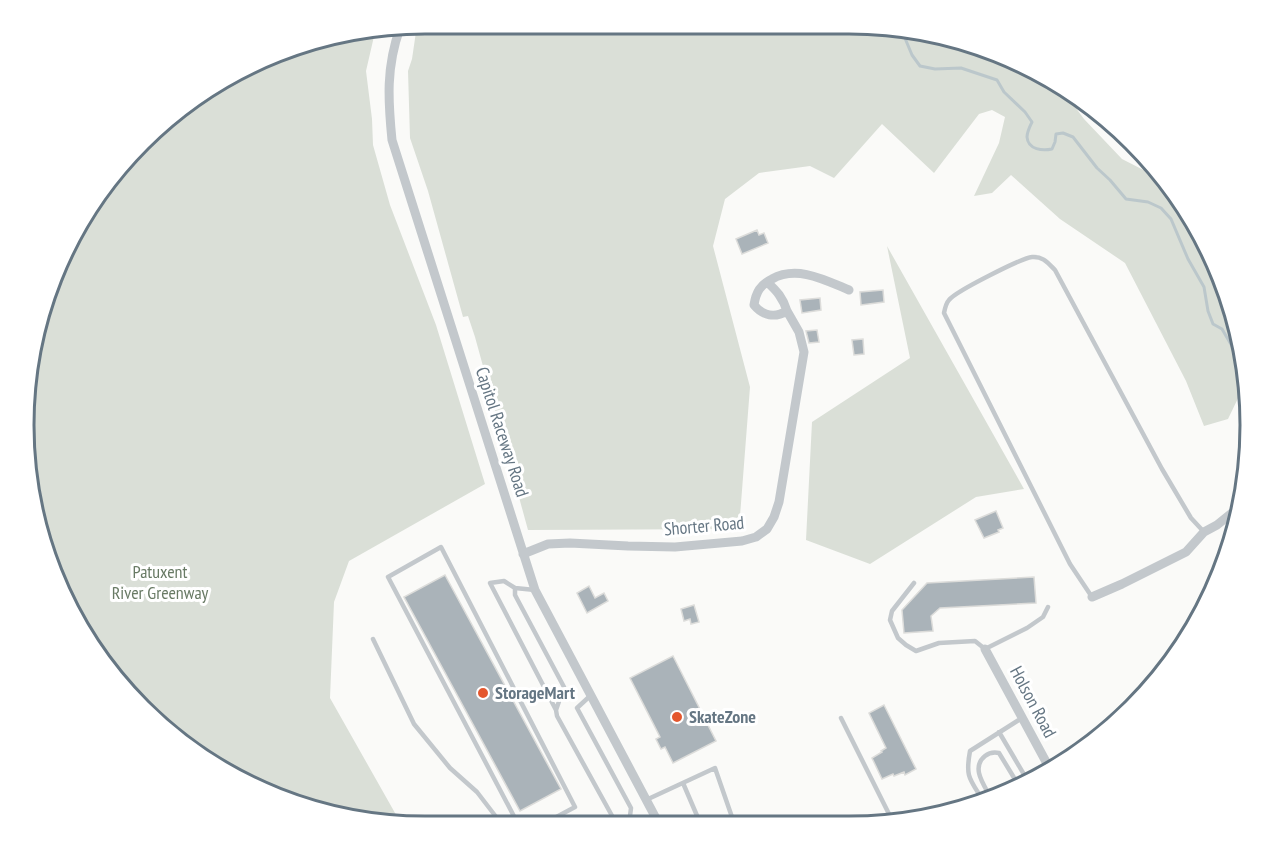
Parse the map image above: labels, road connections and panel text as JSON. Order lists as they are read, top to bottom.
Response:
{
  "streets": {
    "street": ["Capitol Raceway Road", "Shorter Road", "Holson Road"]
  },
  "crossings": [
    ["Capitol Raceway Road", "Shorter Road"]
  ],
  "parks": ["Patuxent River Greenway"],
  "places": ["StorageMart", "SkateZone"]
}
